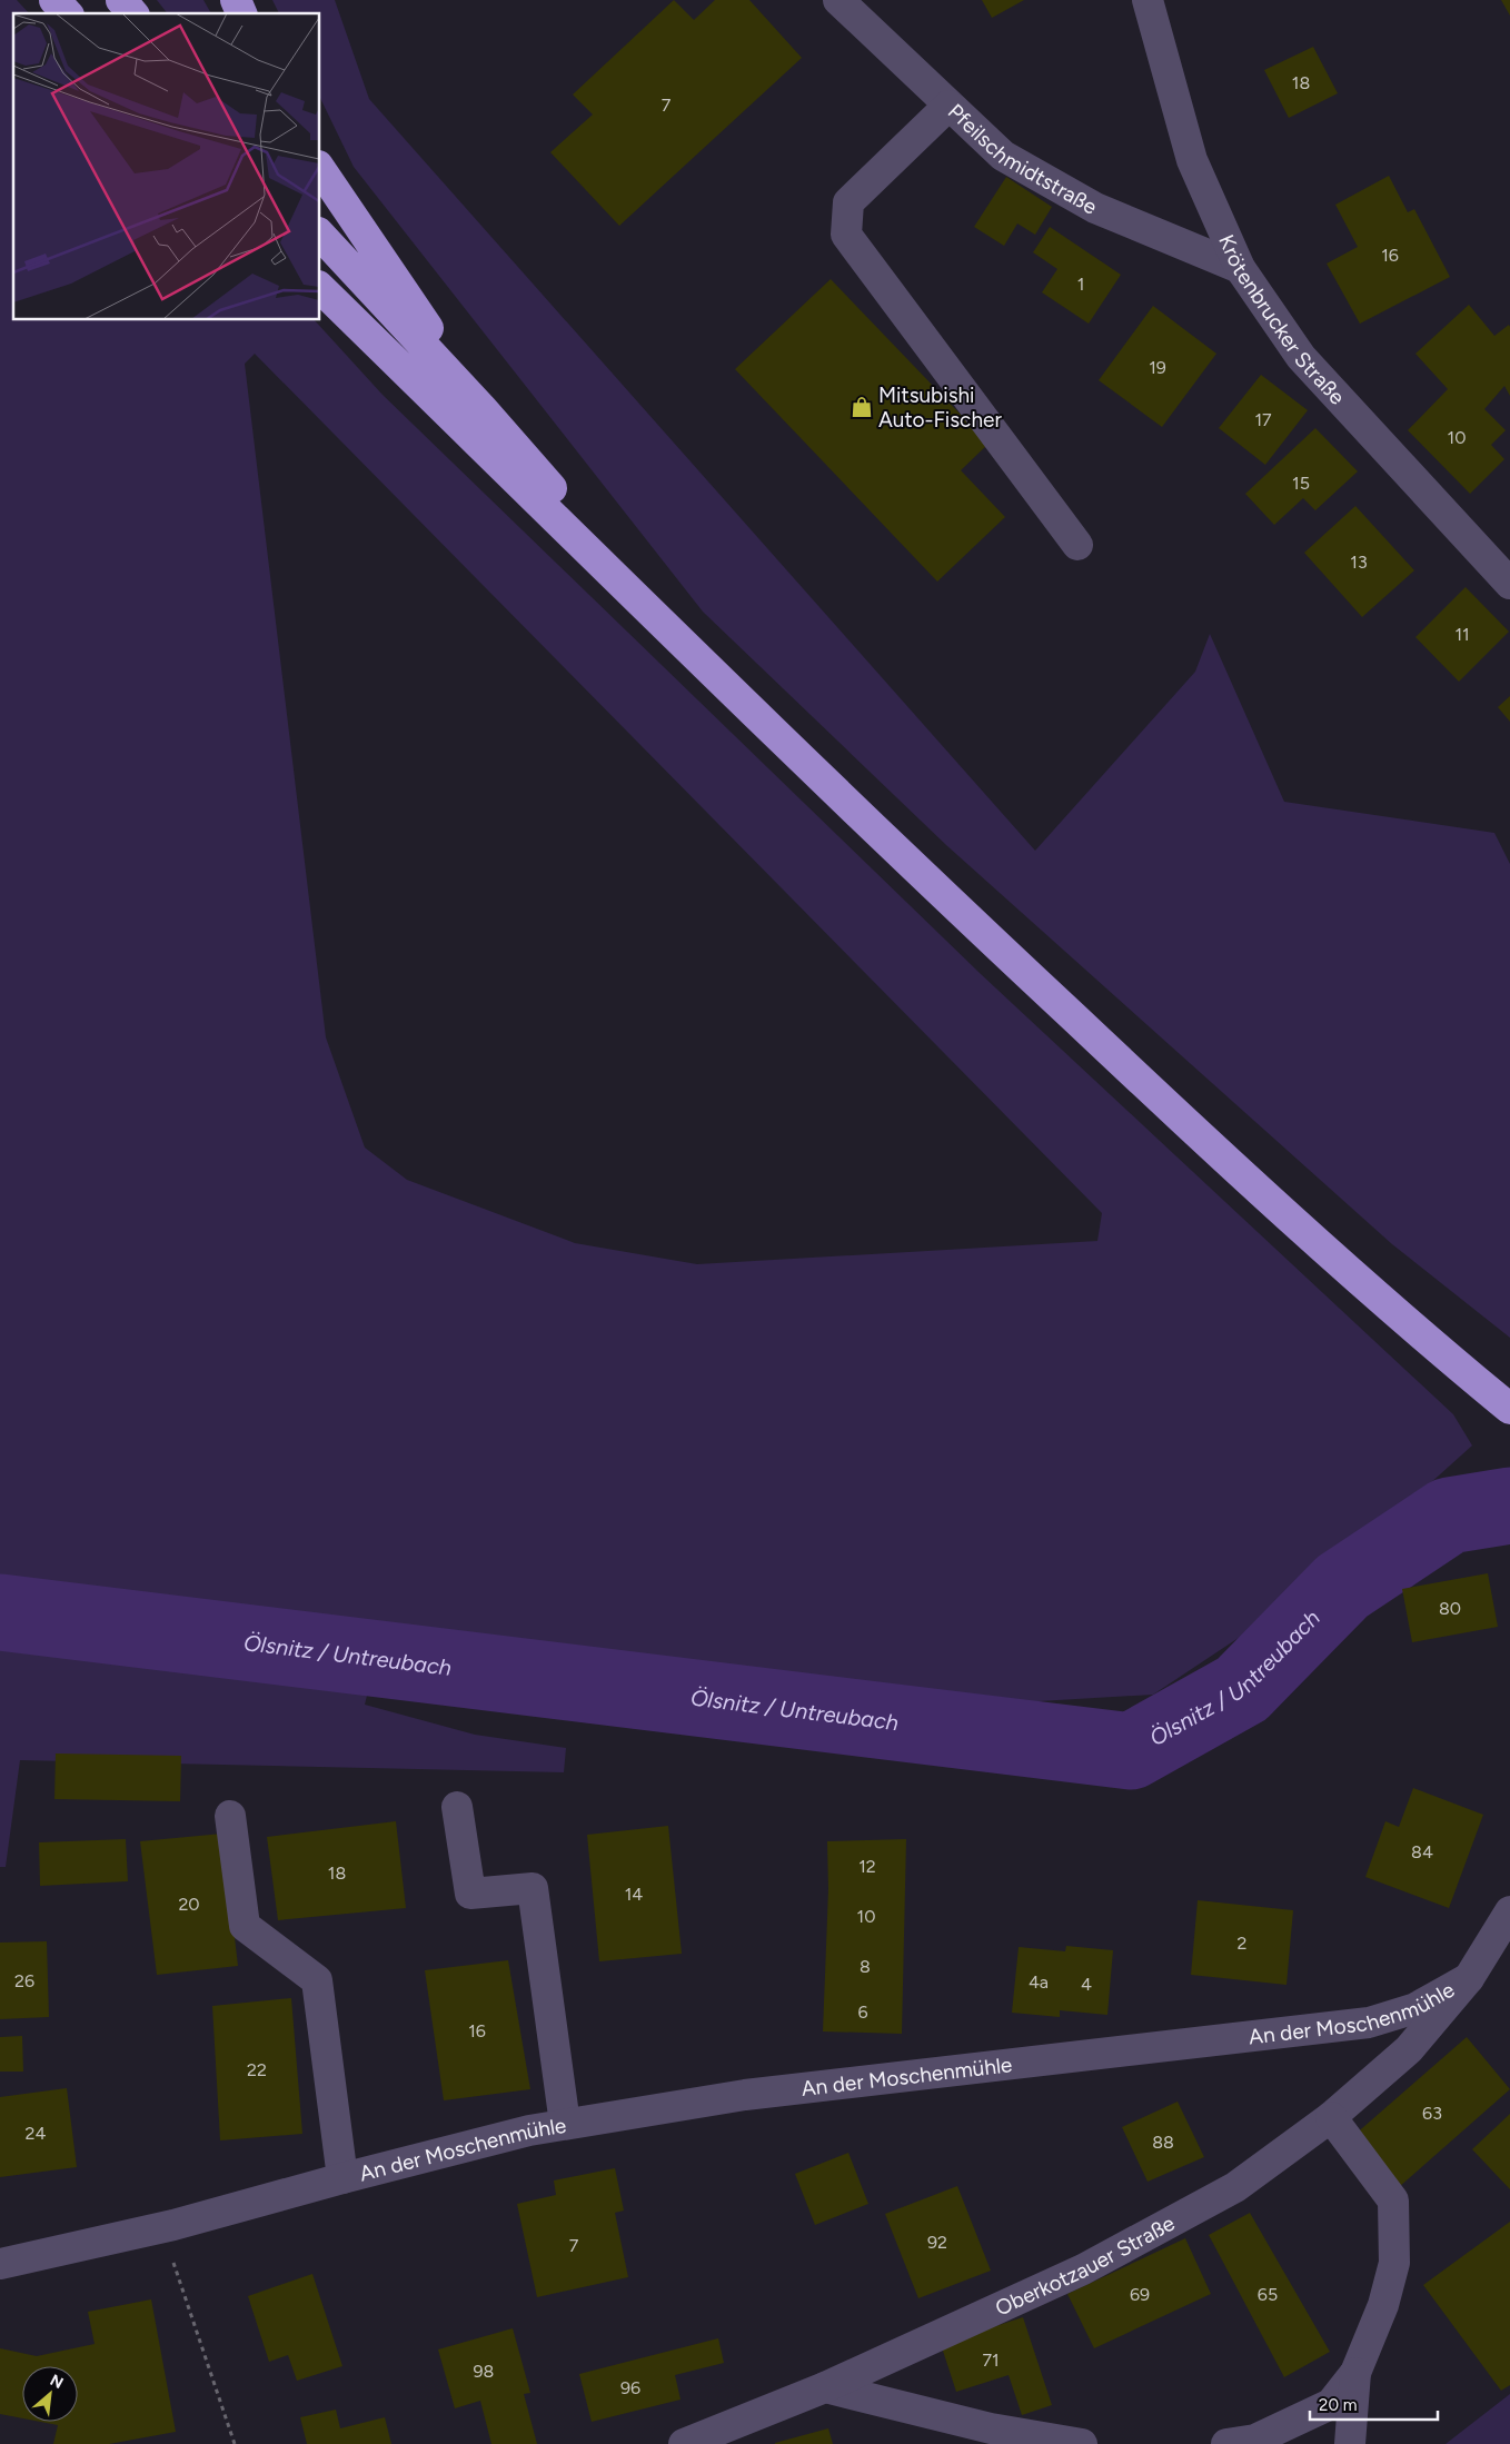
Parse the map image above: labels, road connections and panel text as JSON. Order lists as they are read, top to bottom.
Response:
{
  "streets": {
    "street": [
      "Pfeilschmidtstraße",
      "Krötenbrucker Straße",
      "An der Moschenmühle",
      "Oberkotzauer Straße"
    ]
  },
  "crossings": [
    ["Pfeilschmidtstraße", "Krötenbrucker Straße"],
    ["An der Moschenmühle", "Oberkotzauer Straße"]
  ],
  "water": ["Ölsnitz / Untreubach"],
  "places": {
    "shop": ["Mitsubishi Auto-Fischer"]
  },
  "house_numbers": [
    "18",
    "7",
    "16",
    "1",
    "19",
    "17",
    "10",
    "15",
    "13",
    "11",
    "80",
    "84",
    "12",
    "18",
    "14",
    "20",
    "10",
    "2",
    "8",
    "26",
    "4a",
    "4",
    "6",
    "16",
    "22",
    "63",
    "24",
    "88",
    "92",
    "7",
    "69",
    "65",
    "71",
    "98",
    "96"
  ],
  "scale_bar": "20 m",
  "north": "top right"
}
